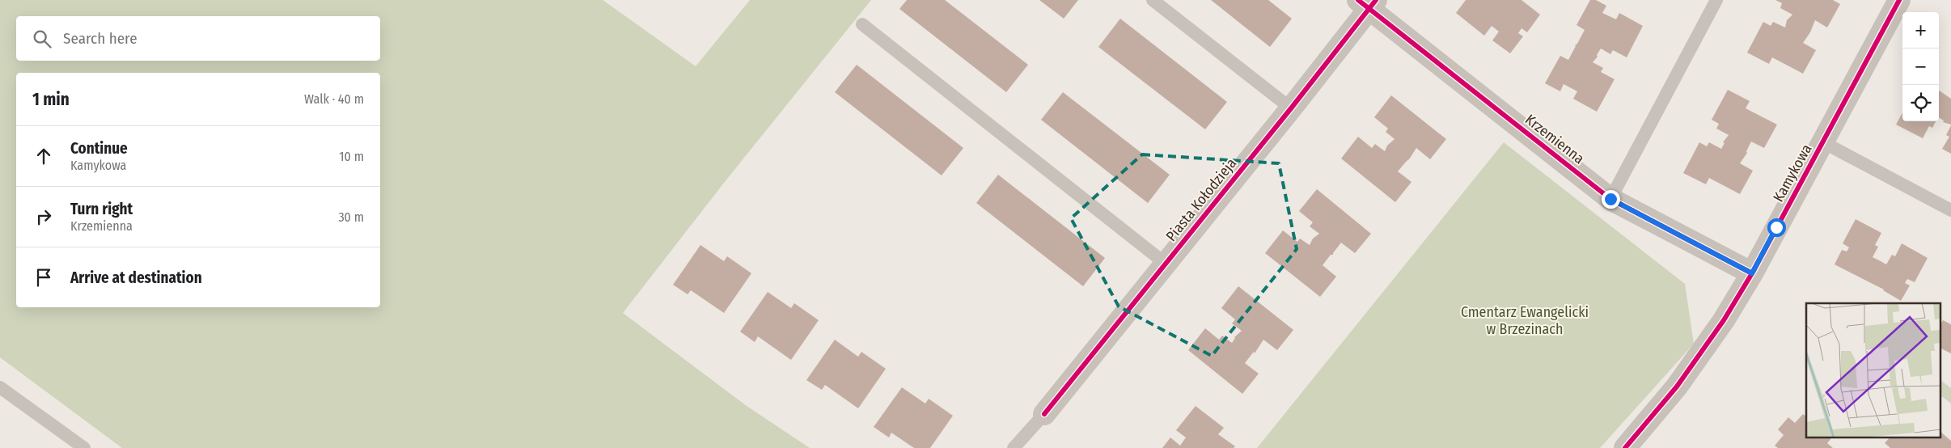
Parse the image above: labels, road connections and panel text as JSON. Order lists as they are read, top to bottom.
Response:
{
  "streets": {
    "street": ["Krzemienna", "Kamykowa", "Piasta Kołodzieja"]
  },
  "crossings": [
    ["Krzemienna", "Kamykowa"],
    ["Krzemienna", "Piasta Kołodzieja"]
  ],
  "parks": ["Cmentarz Ewangelicki w Brzezinach"],
  "page": {
    "map_buttons": ["+", "−"],
    "search": "Search here",
    "heading": ["1 min", "Walk · 40 m"],
    "list": [
      ["Continue", "Kamykowa", "10 m"],
      ["Turn right", "Krzemienna", "30 m"],
      "Arrive at destination"
    ]
  }
}
